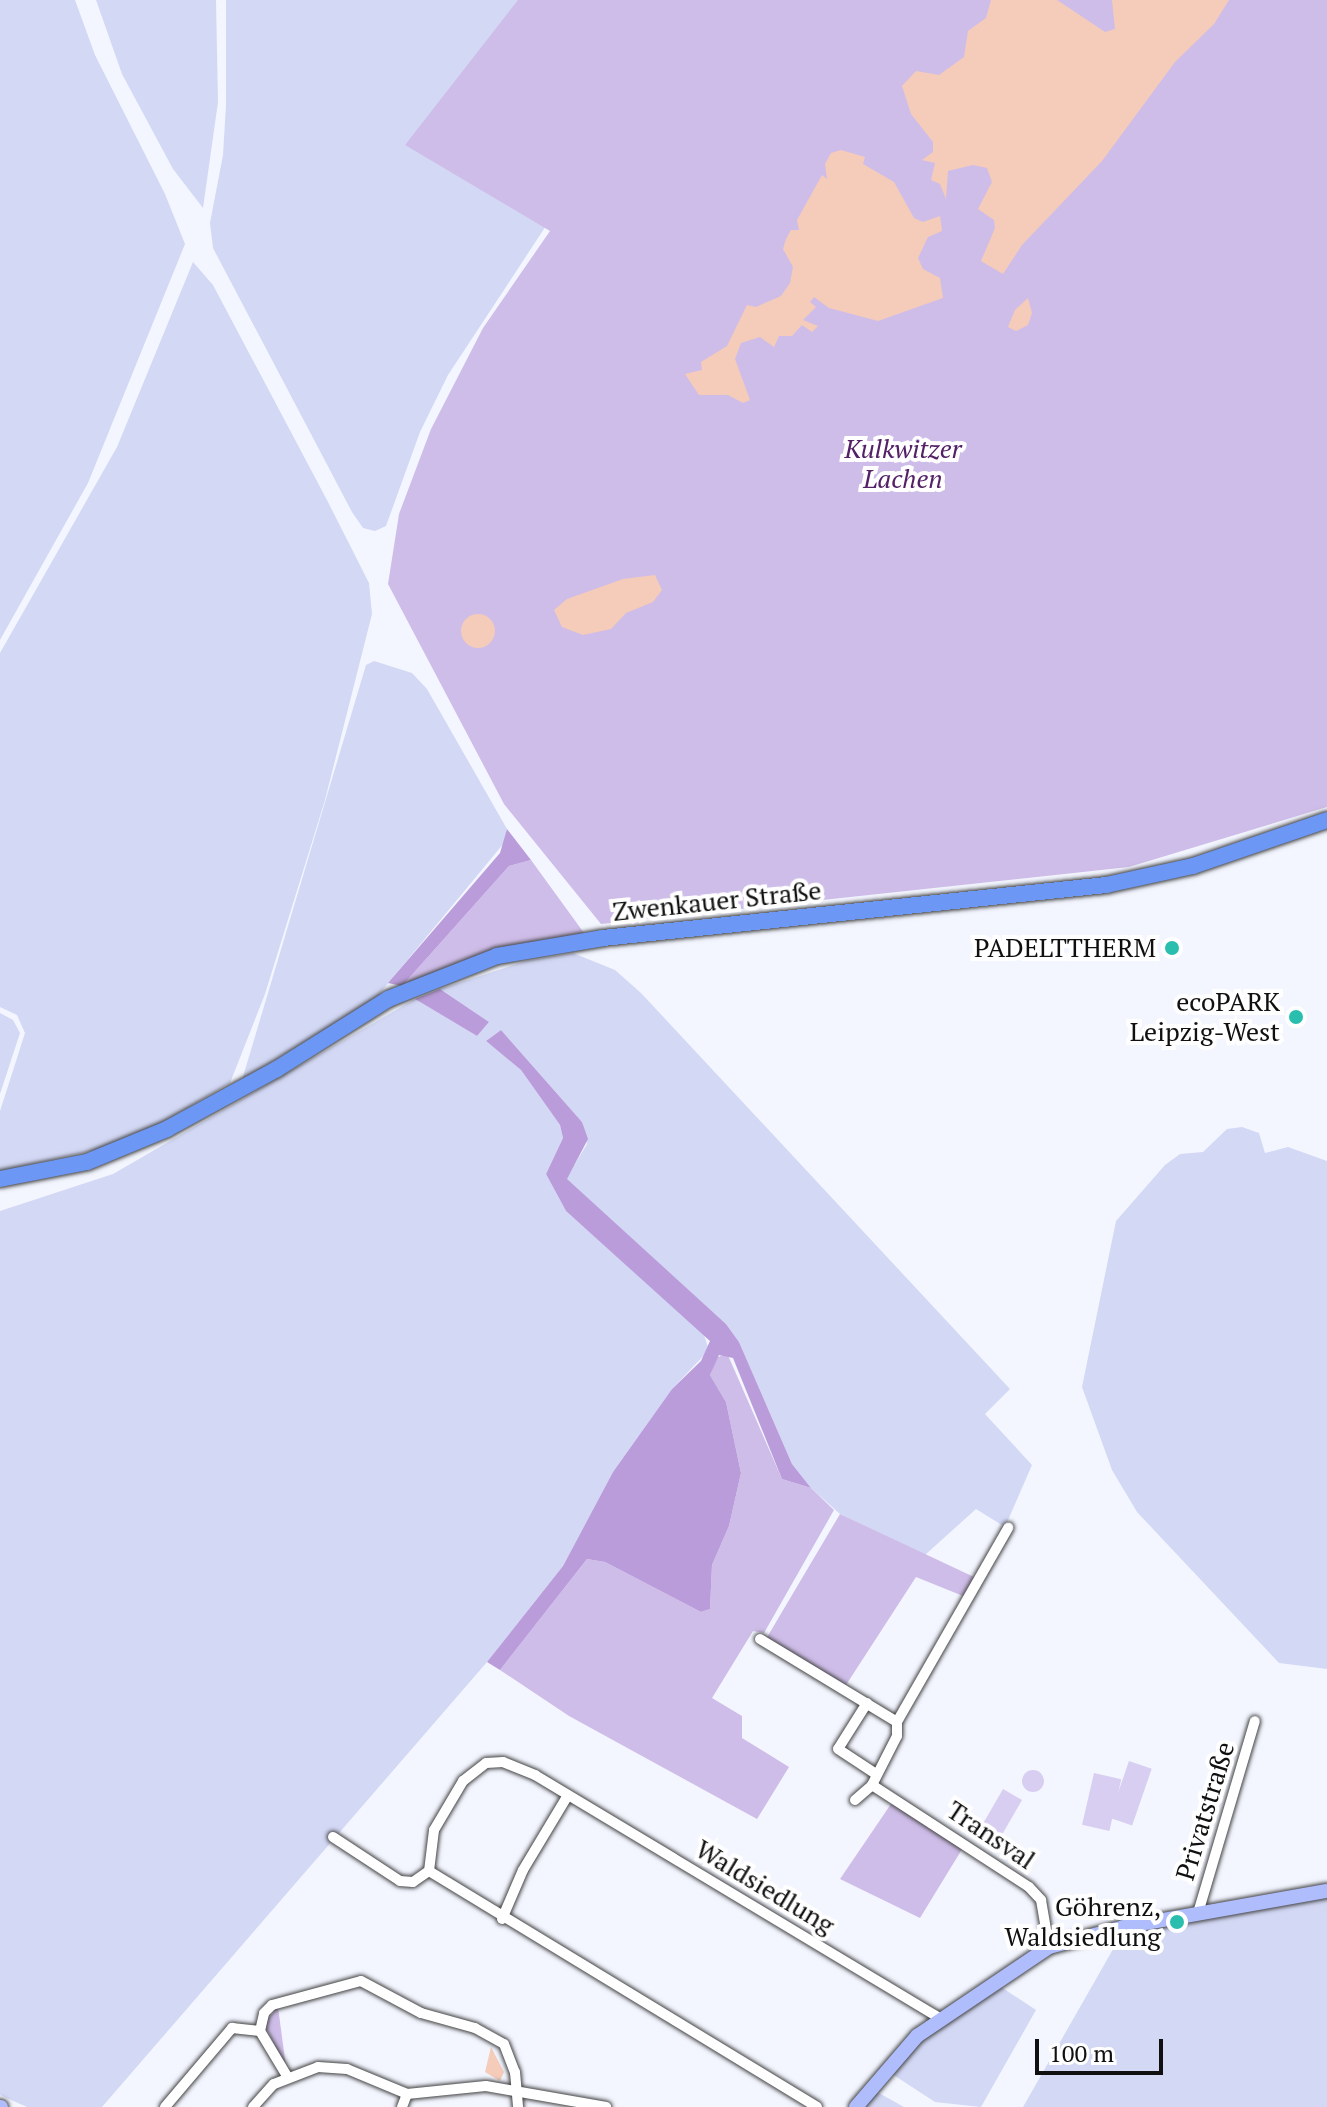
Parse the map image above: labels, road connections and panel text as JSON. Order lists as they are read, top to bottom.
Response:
{
  "streets": {
    "main road": ["Zwenkauer Straße"],
    "street": ["Privatstraße", "Transval", "Waldsiedlung"]
  },
  "parks": ["Kulkwitzer Lachen"],
  "places": ["PADELTTHERM", "ecoPARK Leipzig-West", "Göhrenz, Waldsiedlung"],
  "scale_bar": "100 m"
}
